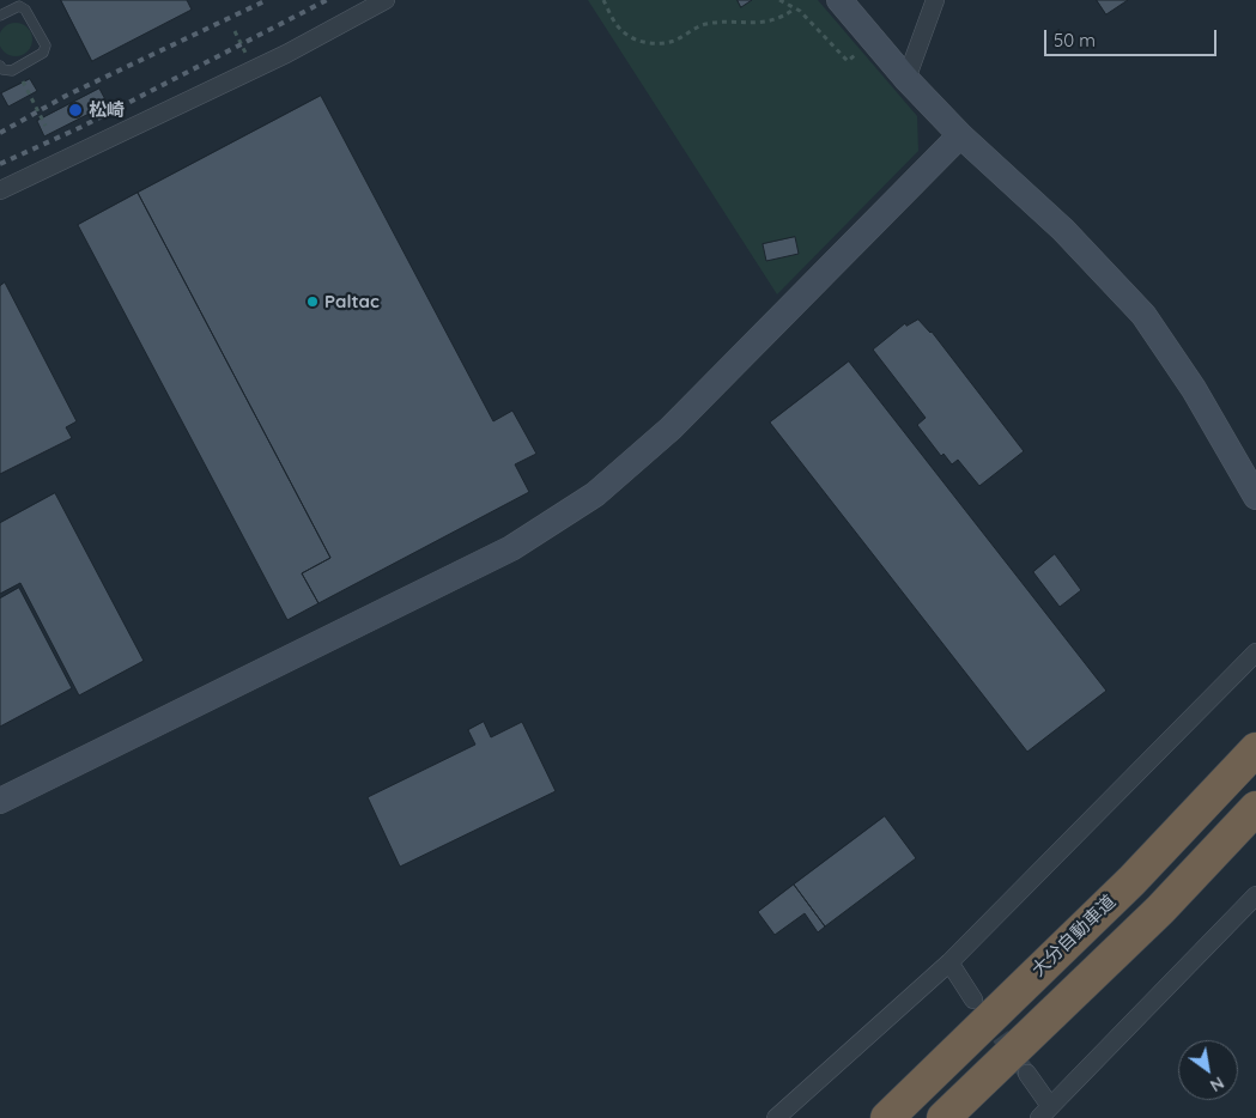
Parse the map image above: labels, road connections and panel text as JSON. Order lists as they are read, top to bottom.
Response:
{
  "streets": {
    "highway": ["大分自動車道"]
  },
  "places": ["松崎", "Paltac"],
  "scale_bar": "50 m",
  "north": "bottom right"
}
